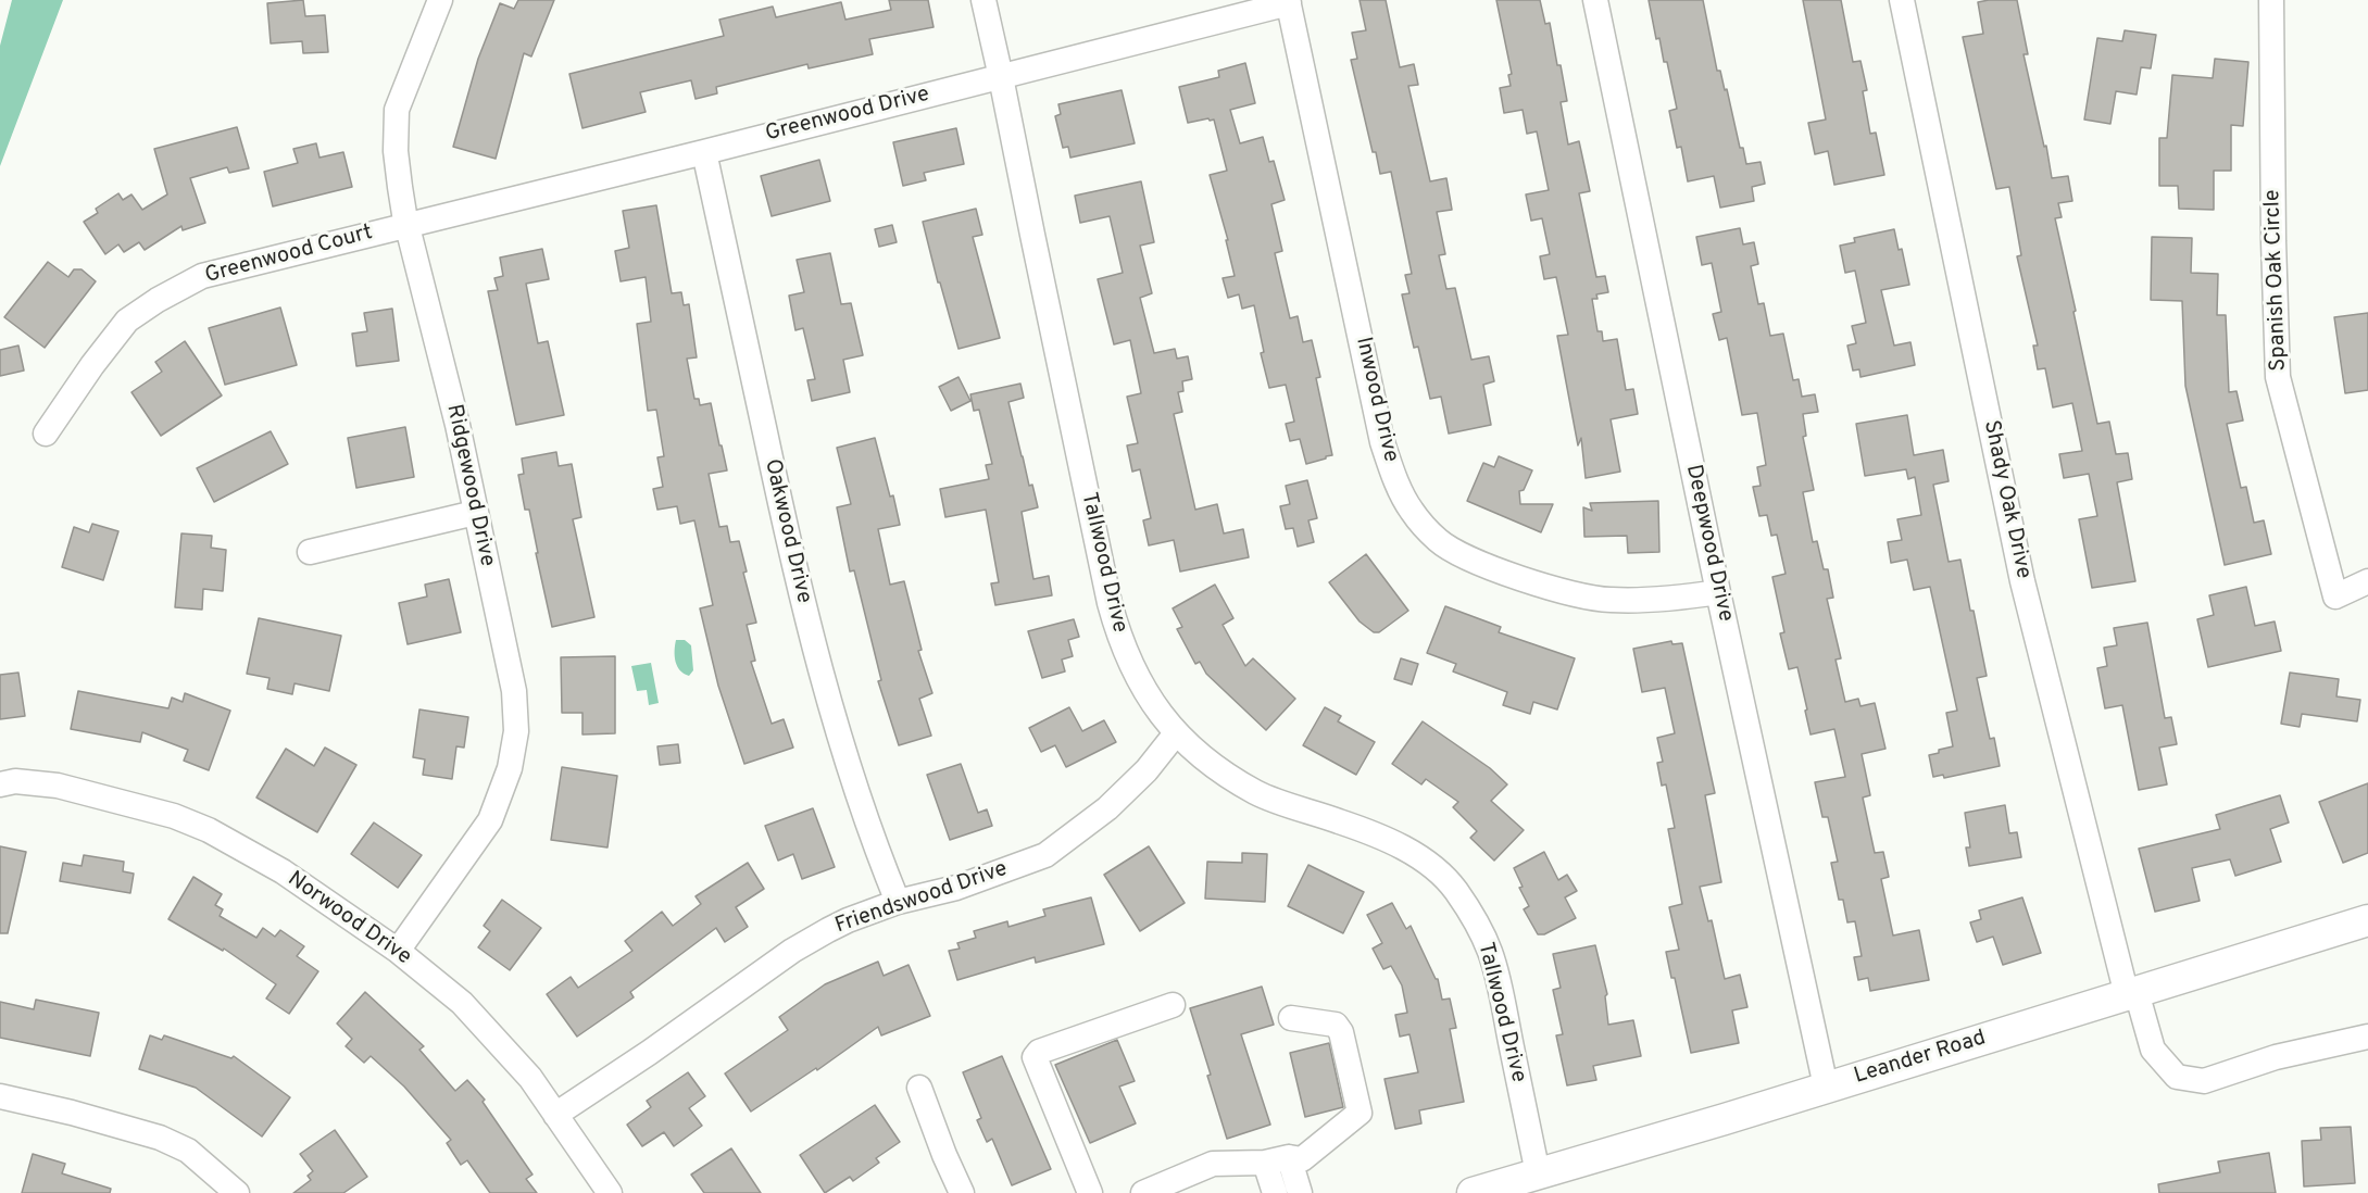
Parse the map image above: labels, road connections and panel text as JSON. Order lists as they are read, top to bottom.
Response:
{
  "streets": {
    "main road": ["Leander Road"],
    "street": [
      "Greenwood Drive",
      "Greenwood Court",
      "Spanish Oak Circle",
      "Inwood Drive",
      "Ridgewood Drive",
      "Shady Oak Drive",
      "Oakwood Drive",
      "Deepwood Drive",
      "Tallwood Drive",
      "Friendswood Drive",
      "Norwood Drive"
    ]
  },
  "crossings": [
    ["Greenwood Drive", "Greenwood Court"],
    ["Greenwood Drive", "Inwood Drive"],
    ["Greenwood Drive", "Ridgewood Drive"],
    ["Greenwood Drive", "Oakwood Drive"],
    ["Greenwood Drive", "Tallwood Drive"],
    ["Greenwood Court", "Ridgewood Drive"],
    ["Inwood Drive", "Deepwood Drive"],
    ["Ridgewood Drive", "Norwood Drive"],
    ["Shady Oak Drive", "Leander Road"],
    ["Oakwood Drive", "Friendswood Drive"],
    ["Deepwood Drive", "Leander Road"],
    ["Tallwood Drive", "Friendswood Drive"],
    ["Tallwood Drive", "Leander Road"],
    ["Friendswood Drive", "Norwood Drive"]
  ]
}
